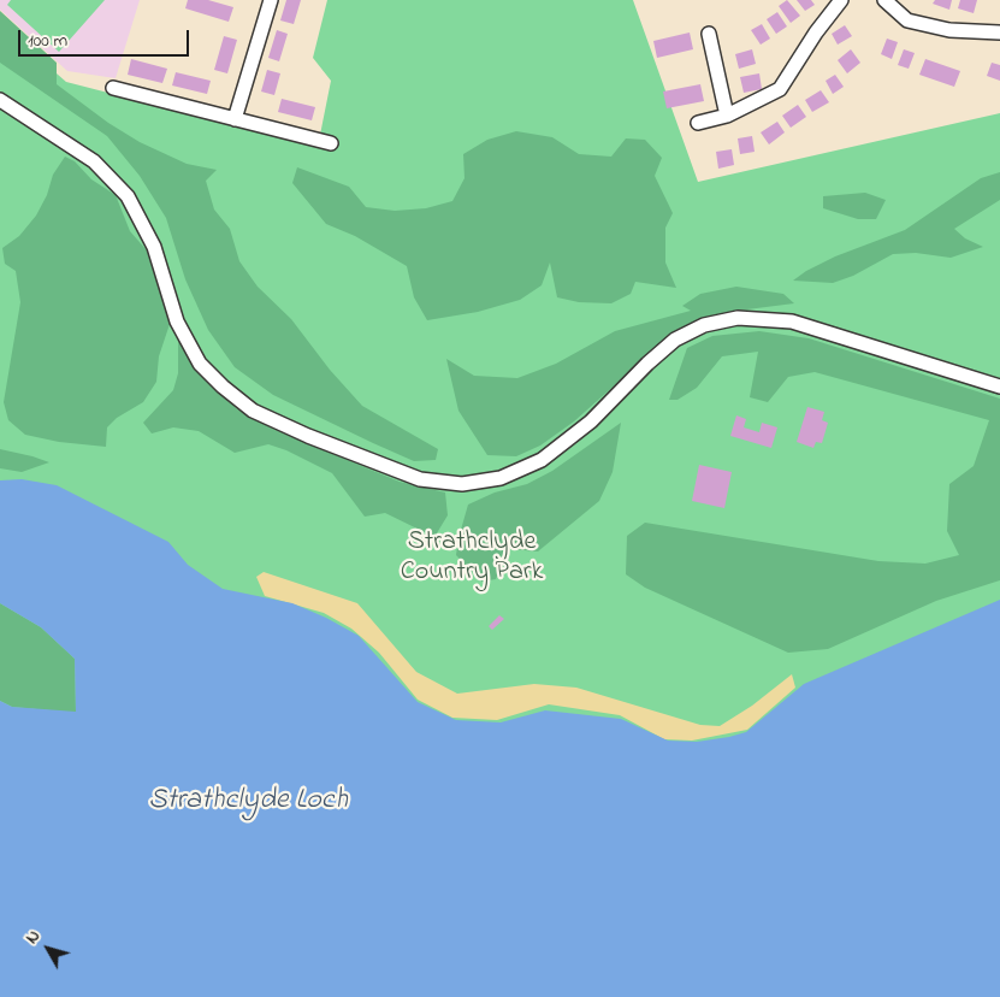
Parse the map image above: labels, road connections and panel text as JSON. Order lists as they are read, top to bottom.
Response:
{
  "water": ["Strathclyde Loch"],
  "parks": ["Strathclyde Country Park"],
  "scale_bar": "100 m",
  "north": "top left"
}
